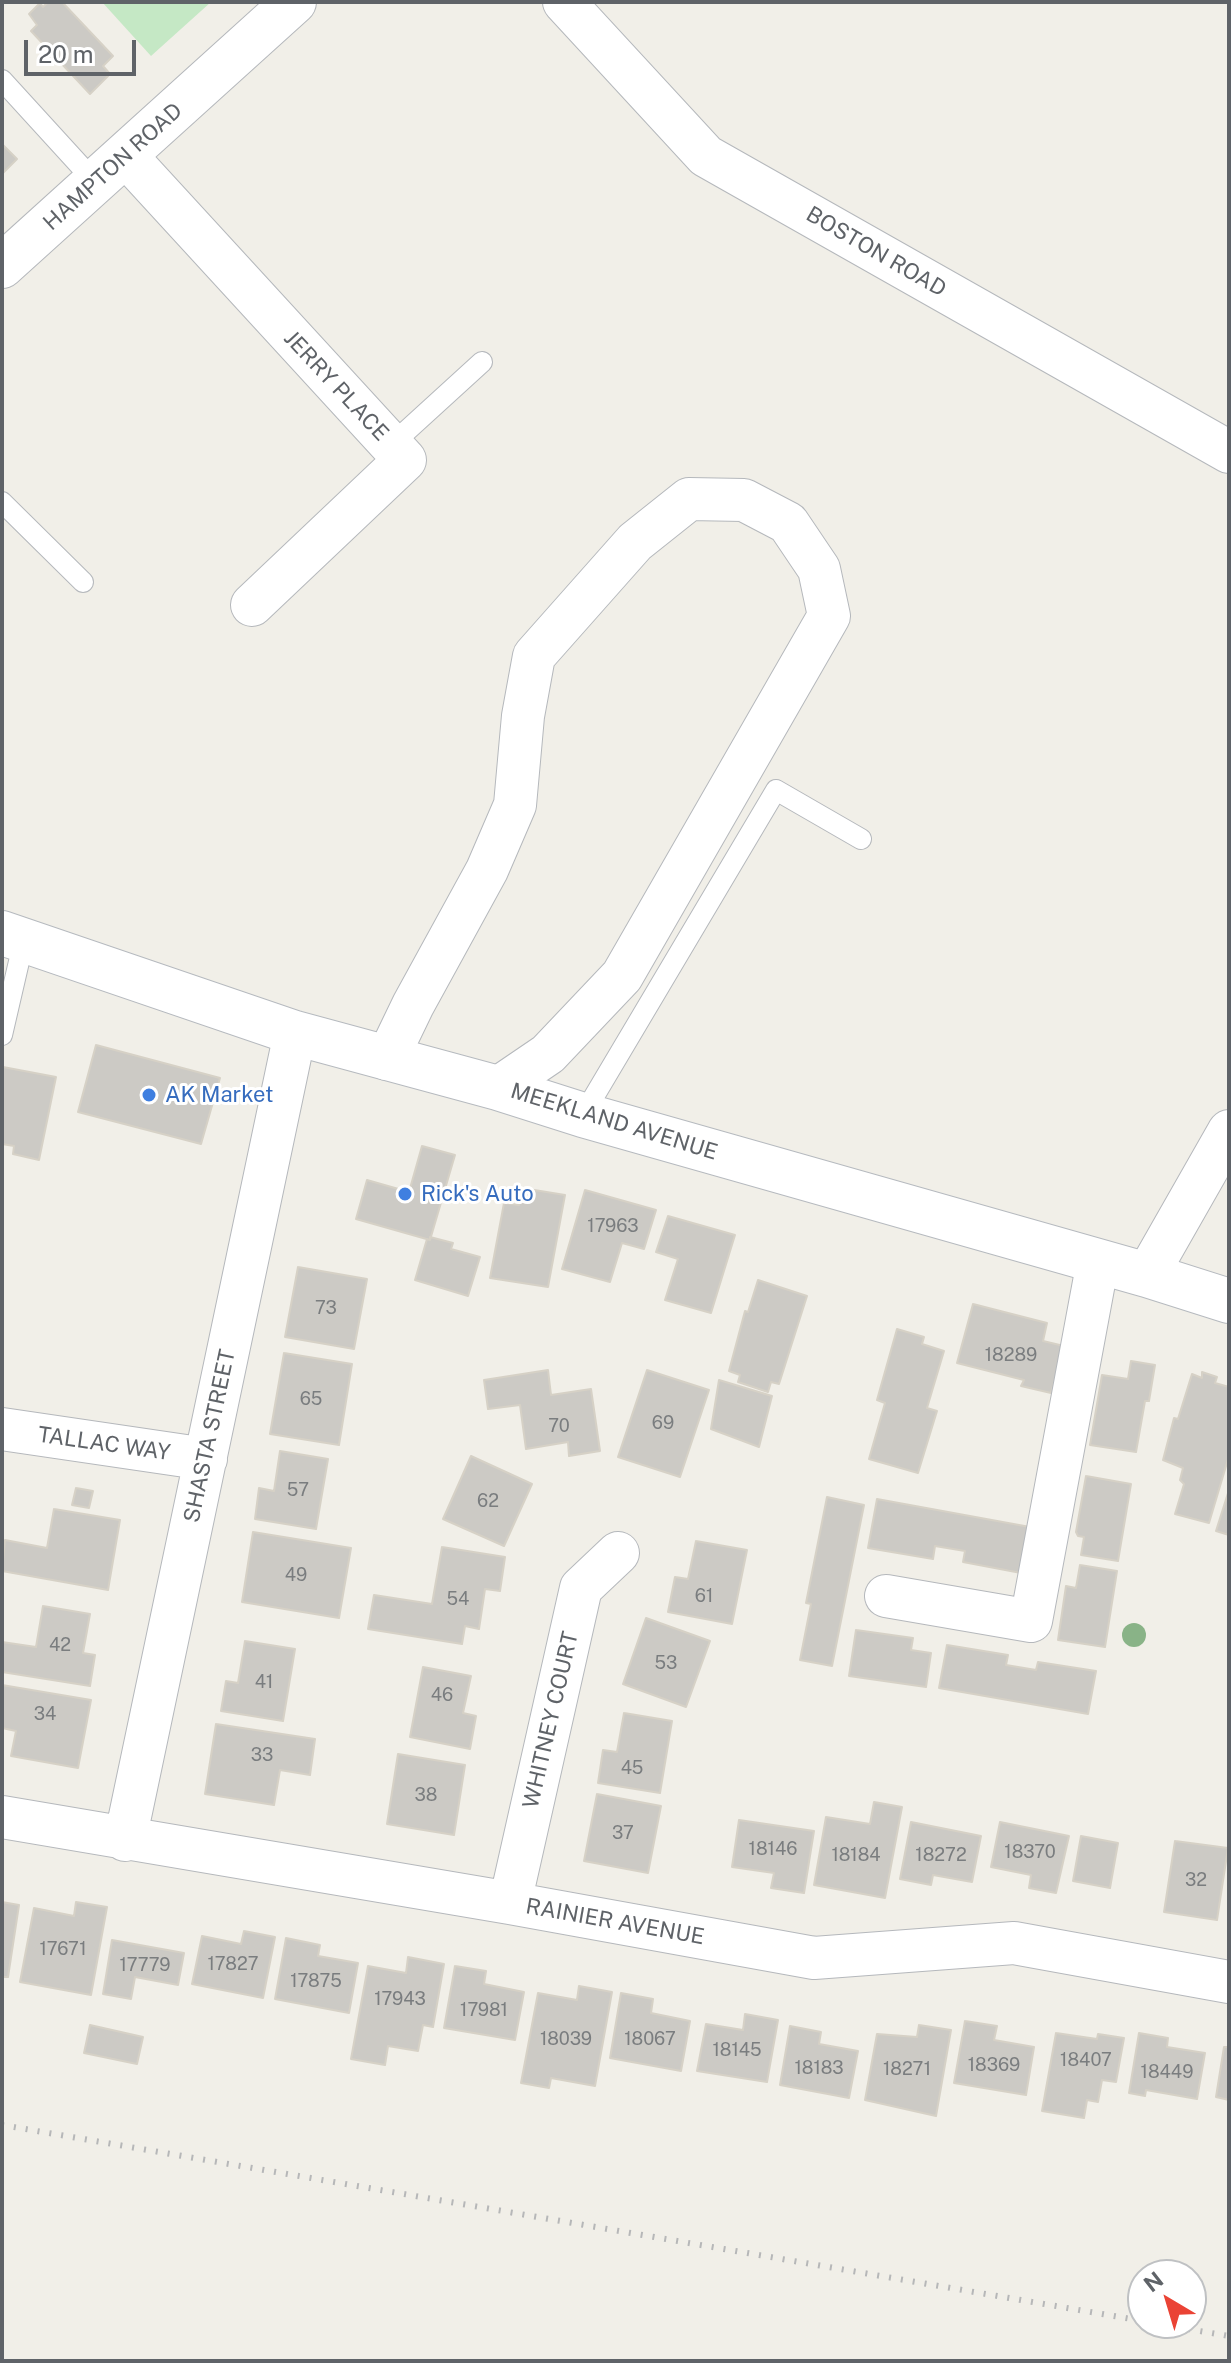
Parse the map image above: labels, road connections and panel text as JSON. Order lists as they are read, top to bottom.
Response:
{
  "streets": {
    "main road": ["HAMPTON ROAD", "MEEKLAND AVENUE"],
    "street": [
      "BOSTON ROAD",
      "JERRY PLACE",
      "SHASTA STREET",
      "TALLAC WAY",
      "WHITNEY COURT",
      "RAINIER AVENUE"
    ]
  },
  "crossings": [
    ["HAMPTON ROAD", "JERRY PLACE"],
    ["MEEKLAND AVENUE", "SHASTA STREET"],
    ["SHASTA STREET", "TALLAC WAY"],
    ["SHASTA STREET", "RAINIER AVENUE"],
    ["WHITNEY COURT", "RAINIER AVENUE"]
  ],
  "places": ["AK Market", "Rick's Auto"],
  "house_numbers": [
    "17963",
    "73",
    "18289",
    "65",
    "69",
    "70",
    "57",
    "62",
    "49",
    "61",
    "54",
    "42",
    "53",
    "41",
    "46",
    "34",
    "33",
    "45",
    "38",
    "37",
    "18146",
    "18370",
    "18184",
    "18272",
    "32",
    "17671",
    "17827",
    "17779",
    "17875",
    "17943",
    "17981",
    "18039",
    "18067",
    "18145",
    "18407",
    "18369",
    "18183",
    "18271",
    "18449"
  ],
  "scale_bar": "20 m",
  "north": "top left"
}
